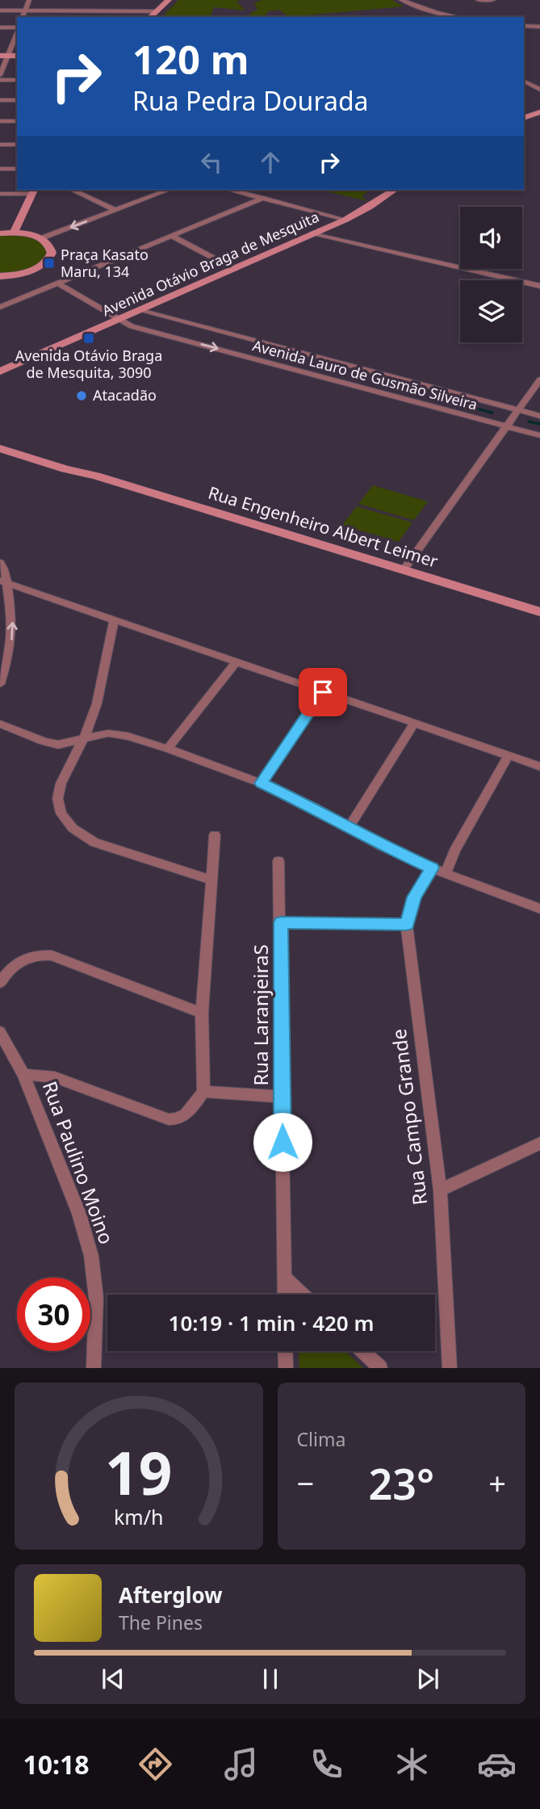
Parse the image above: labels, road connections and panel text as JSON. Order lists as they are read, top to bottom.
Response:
{
  "streets": {
    "street": [
      "Avenida Otávio Braga de Mesquita",
      "Avenida Lauro de Gusmão Silveira",
      "Rua Engenheiro Albert Leimer",
      "Rua LaranjeiraS",
      "Rua Campo Grande",
      "Rua Paulino Moino"
    ]
  },
  "crossings": [
    ["Avenida Otávio Braga de Mesquita", "Avenida Lauro de Gusmão Silveira"]
  ],
  "places": {
    "transit": ["Praça Kasato Maru, 134", "Avenida Otávio Braga de Mesquita, 3090"],
    "other": ["Atacadão"]
  },
  "page": {
    "turn": ["120 m", "Rua Pedra Dourada"],
    "limit": "30",
    "trip": "10:19 · 1 min · 420 m",
    "tile": "Clima",
    "heat": ["−", "23°", "+"],
    "song": ["Afterglow", "The Pines"],
    "tabs": "10:18",
    "gauge": ["19", "km/h"]
  }
}
